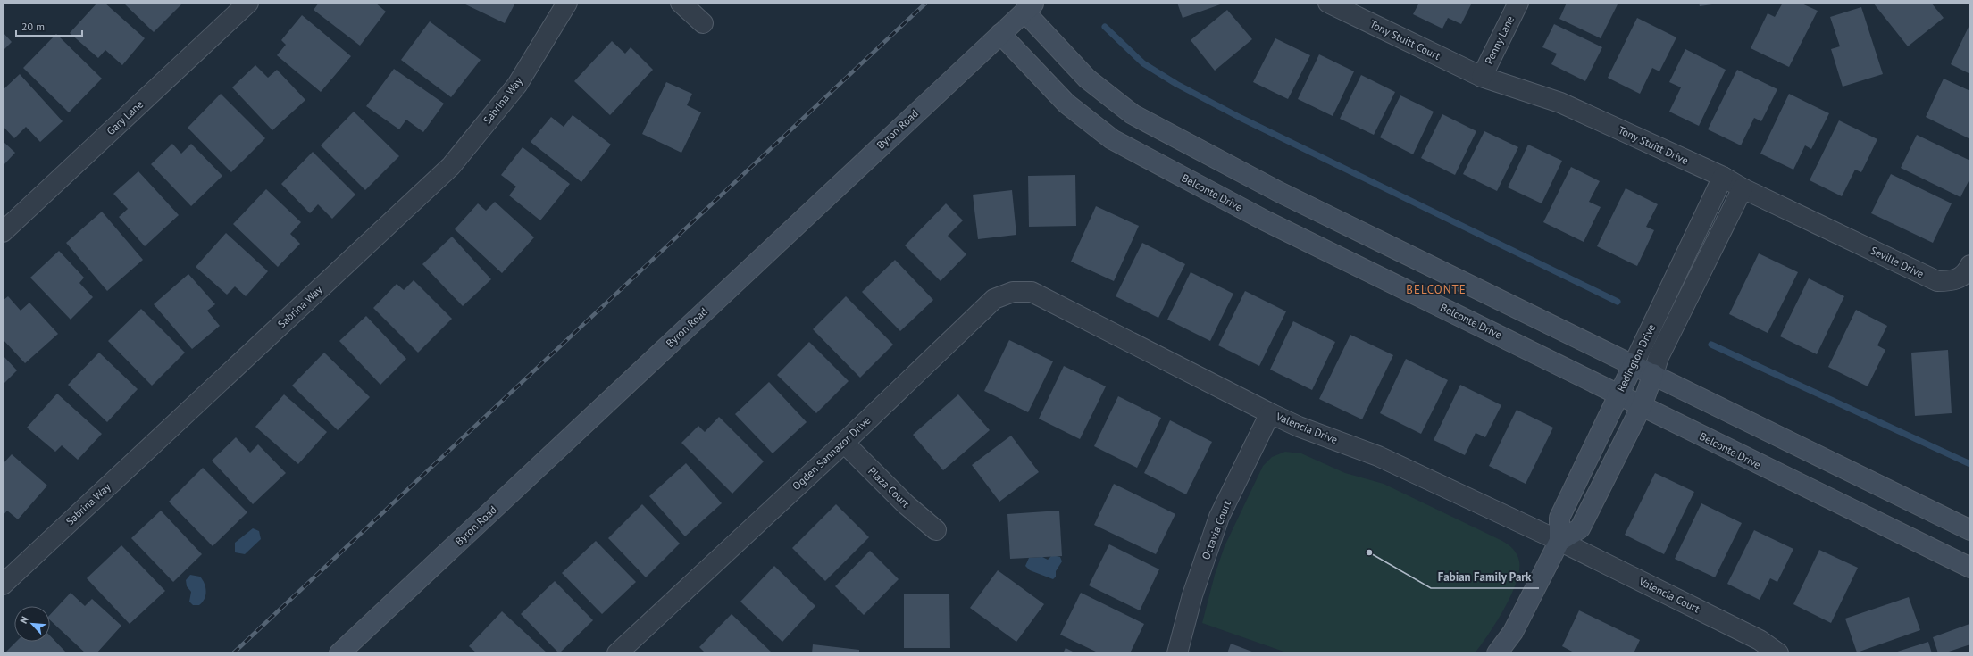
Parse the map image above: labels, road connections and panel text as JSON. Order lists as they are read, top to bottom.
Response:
{
  "streets": {
    "main road": ["Byron Road", "Belconte Drive", "Redington Drive"],
    "street": [
      "Tony Stuitt Court",
      "Penny Lane",
      "Sabrina Way",
      "Gary Lane",
      "Tony Stuitt Drive",
      "Seville Drive",
      "Valencia Drive",
      "Ogden Sannazor Drive",
      "Plaza Court",
      "Octavia Court",
      "Valencia Court"
    ]
  },
  "crossings": [
    ["Tony Stuitt Court", "Penny Lane"],
    ["Tony Stuitt Court", "Tony Stuitt Drive"],
    ["Penny Lane", "Tony Stuitt Drive"],
    ["Byron Road", "Belconte Drive"],
    ["Tony Stuitt Drive", "Seville Drive"],
    ["Tony Stuitt Drive", "Redington Drive"],
    ["Belconte Drive", "Redington Drive"],
    ["Redington Drive", "Valencia Drive"],
    ["Redington Drive", "Valencia Court"],
    ["Valencia Drive", "Ogden Sannazor Drive"],
    ["Valencia Drive", "Octavia Court"],
    ["Valencia Drive", "Valencia Court"],
    ["Ogden Sannazor Drive", "Plaza Court"]
  ],
  "districts": ["BELCONTE"],
  "places": ["Fabian Family Park"],
  "scale_bar": "20 m",
  "north": "top left"
}
